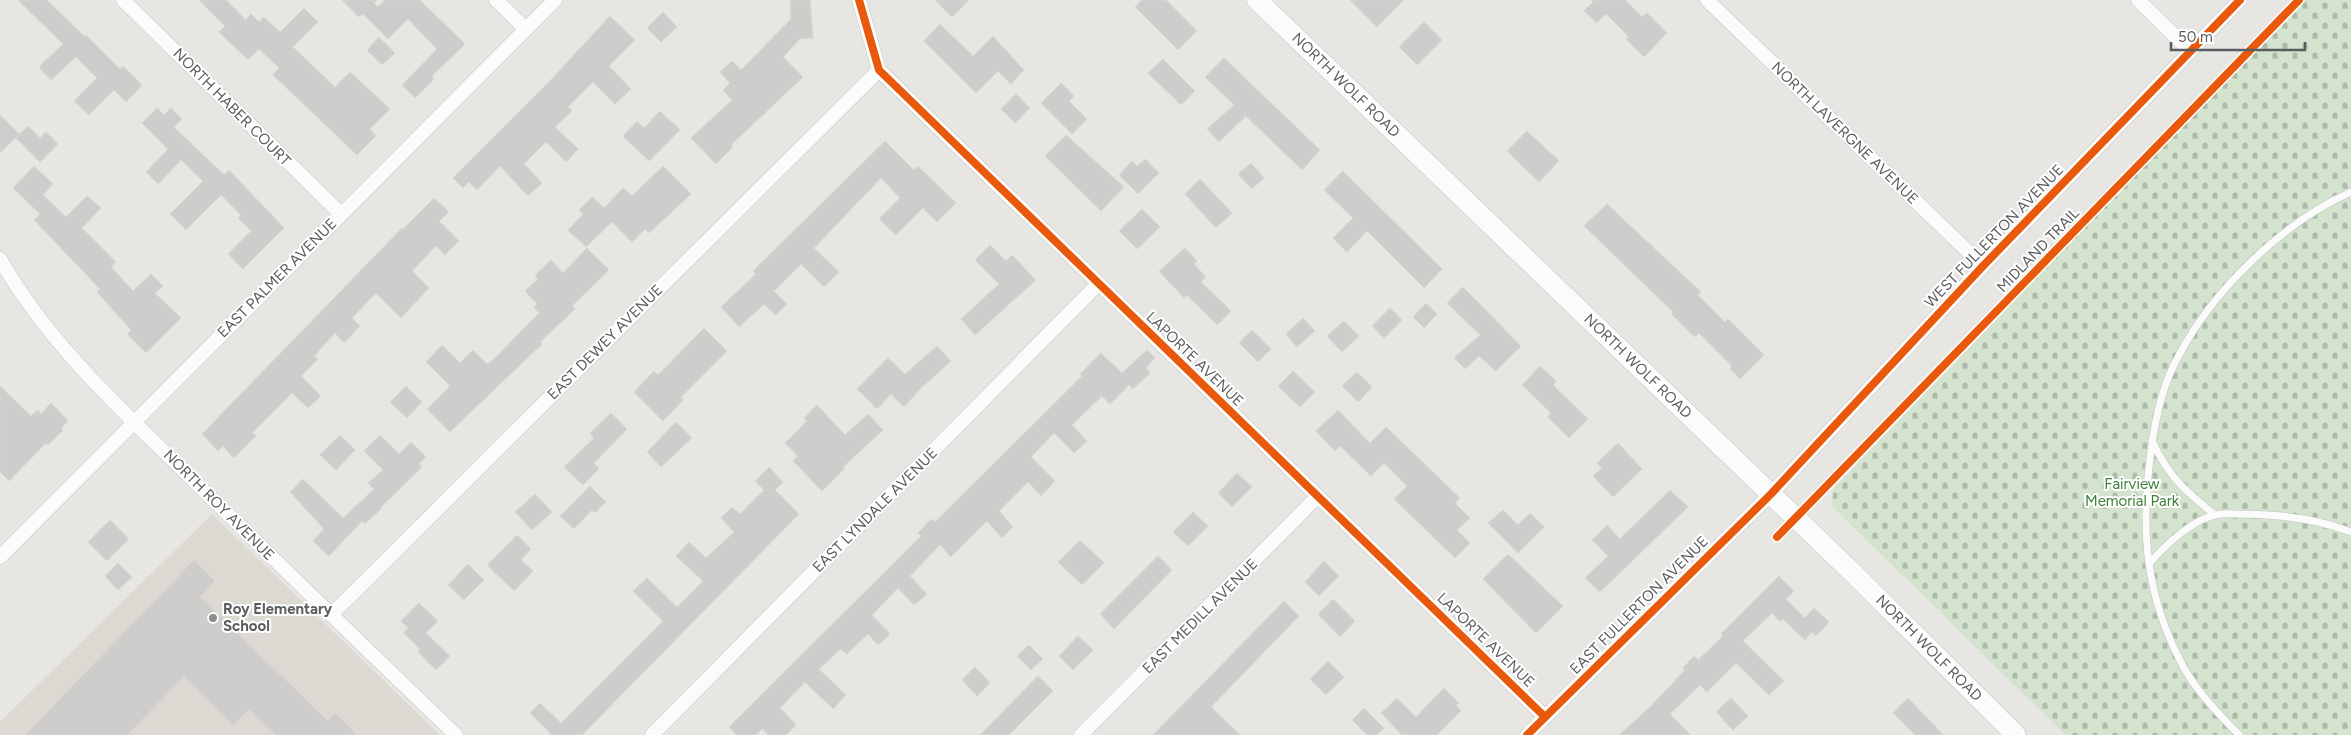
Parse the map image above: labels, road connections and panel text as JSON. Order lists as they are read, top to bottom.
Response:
{
  "streets": {
    "main road": ["NORTH WOLF ROAD"],
    "street": [
      "NORTH HABER COURT",
      "NORTH LAVERGNE AVENUE",
      "WEST FULLERTON AVENUE",
      "EAST PALMER AVENUE",
      "EAST DEWEY AVENUE",
      "LAPORTE AVENUE",
      "NORTH ROY AVENUE",
      "EAST LYNDALE AVENUE",
      "EAST FULLERTON AVENUE",
      "EAST MEDILL AVENUE"
    ],
    "cycle path": ["MIDLAND TRAIL"]
  },
  "crossings": [
    ["NORTH WOLF ROAD", "WEST FULLERTON AVENUE"],
    ["NORTH WOLF ROAD", "EAST FULLERTON AVENUE"],
    ["NORTH HABER COURT", "EAST PALMER AVENUE"],
    ["NORTH LAVERGNE AVENUE", "WEST FULLERTON AVENUE"],
    ["WEST FULLERTON AVENUE", "EAST FULLERTON AVENUE"],
    ["EAST PALMER AVENUE", "NORTH ROY AVENUE"],
    ["EAST DEWEY AVENUE", "LAPORTE AVENUE"],
    ["EAST DEWEY AVENUE", "NORTH ROY AVENUE"],
    ["LAPORTE AVENUE", "EAST LYNDALE AVENUE"],
    ["LAPORTE AVENUE", "EAST FULLERTON AVENUE"],
    ["LAPORTE AVENUE", "EAST MEDILL AVENUE"]
  ],
  "parks": ["Fairview Memorial Park"],
  "places": ["Roy Elementary School"],
  "scale_bar": "50 m"
}
